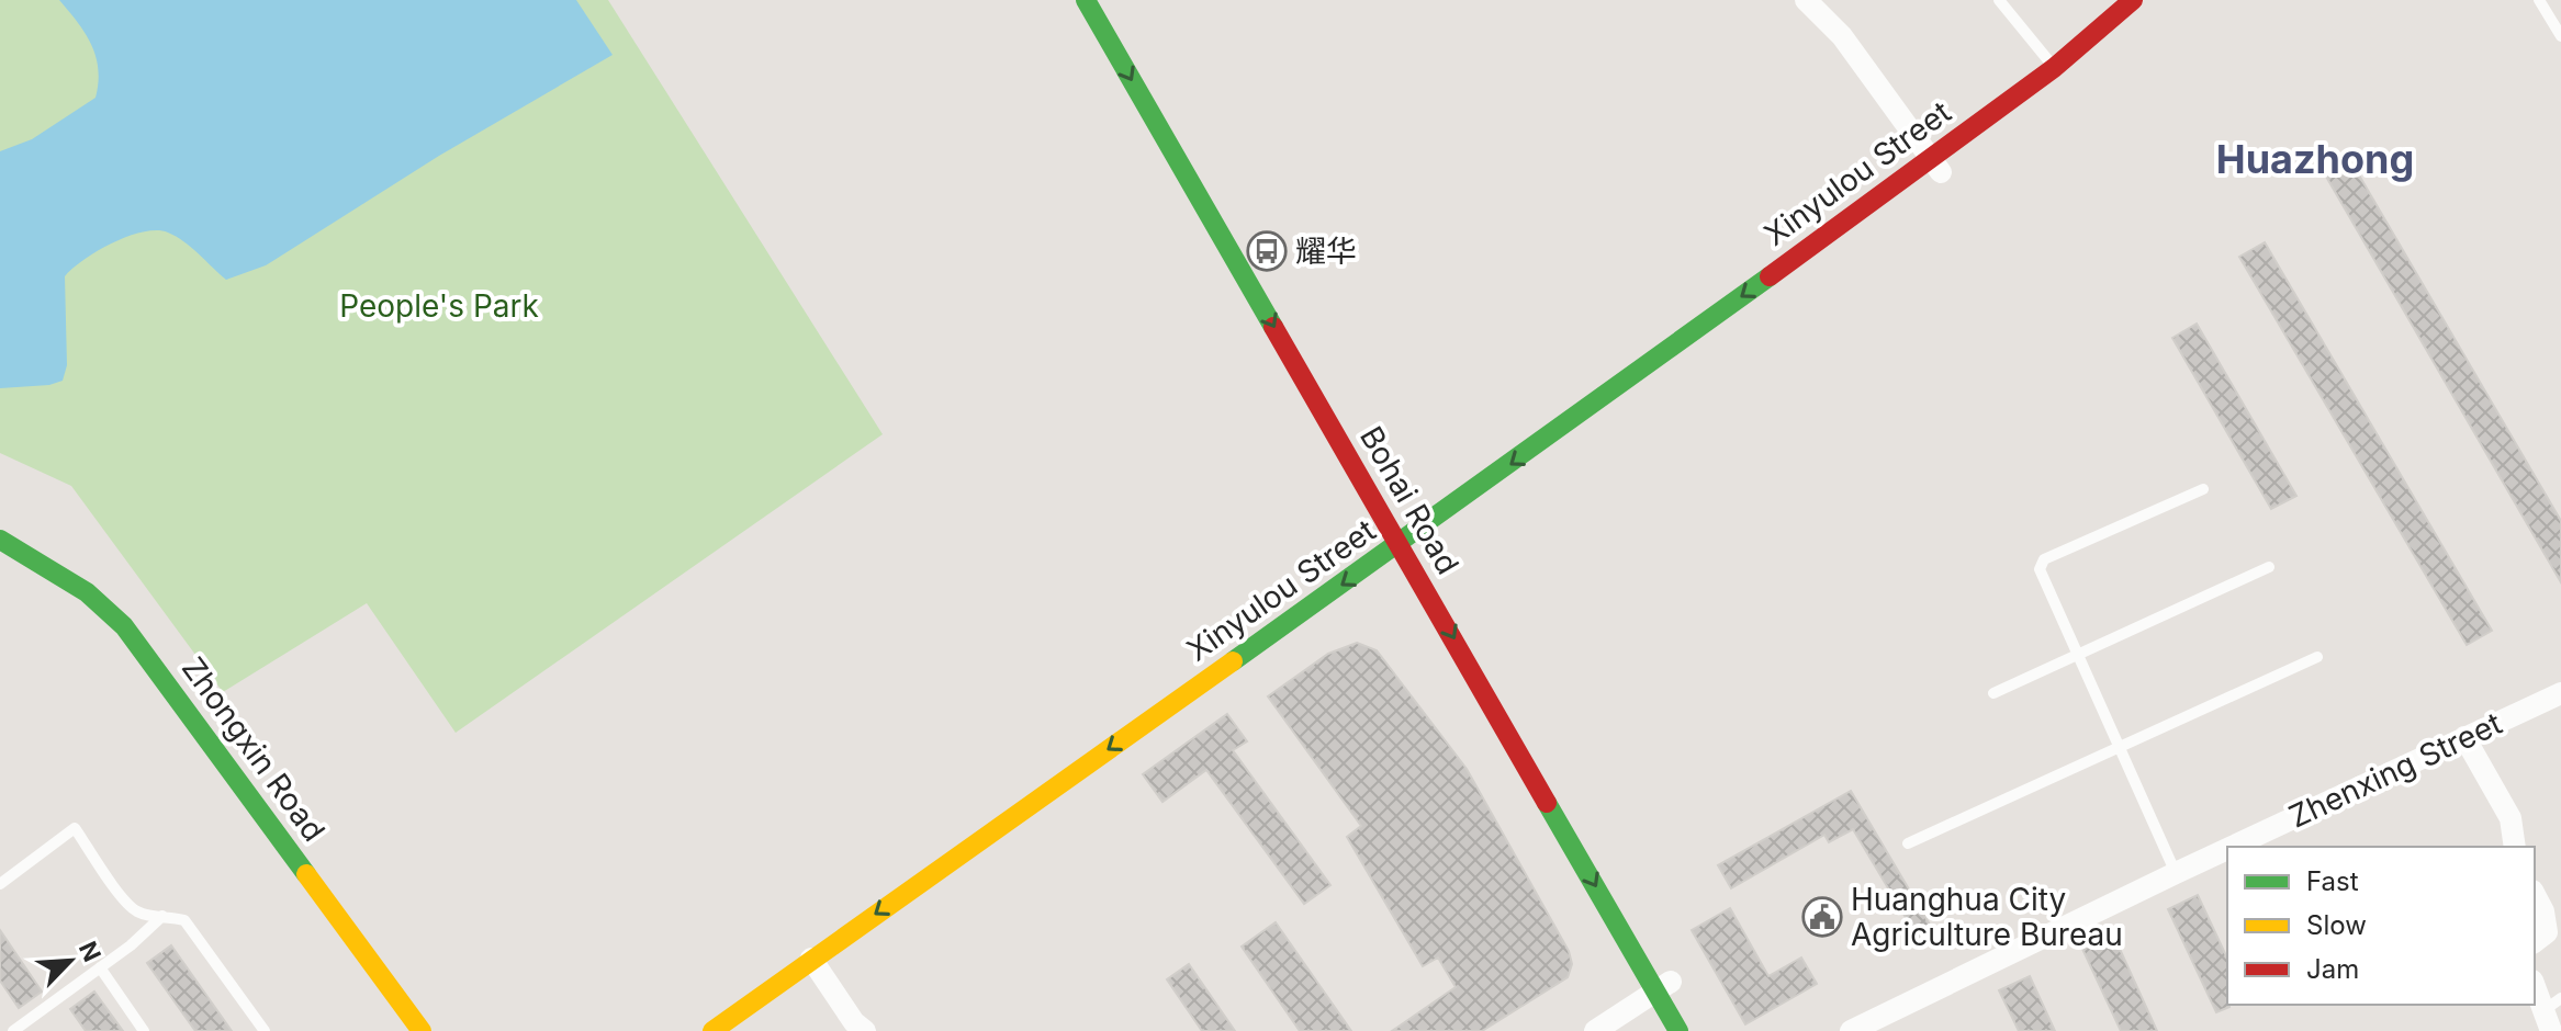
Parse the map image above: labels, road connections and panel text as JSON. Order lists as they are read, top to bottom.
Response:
{
  "streets": {
    "street": [
      "Xinyulou Street",
      "Bohai Road",
      "Zhongxin Road",
      "Zhenxing Street"
    ]
  },
  "crossings": [
    ["Xinyulou Street", "Bohai Road"]
  ],
  "districts": ["Huazhong"],
  "parks": ["People's Park"],
  "places": {
    "bus stop": ["耀华"],
    "public building": ["Huanghua City Agriculture Bureau"]
  },
  "legend": ["Fast", "Slow", "Jam"],
  "north": "top right"
}
